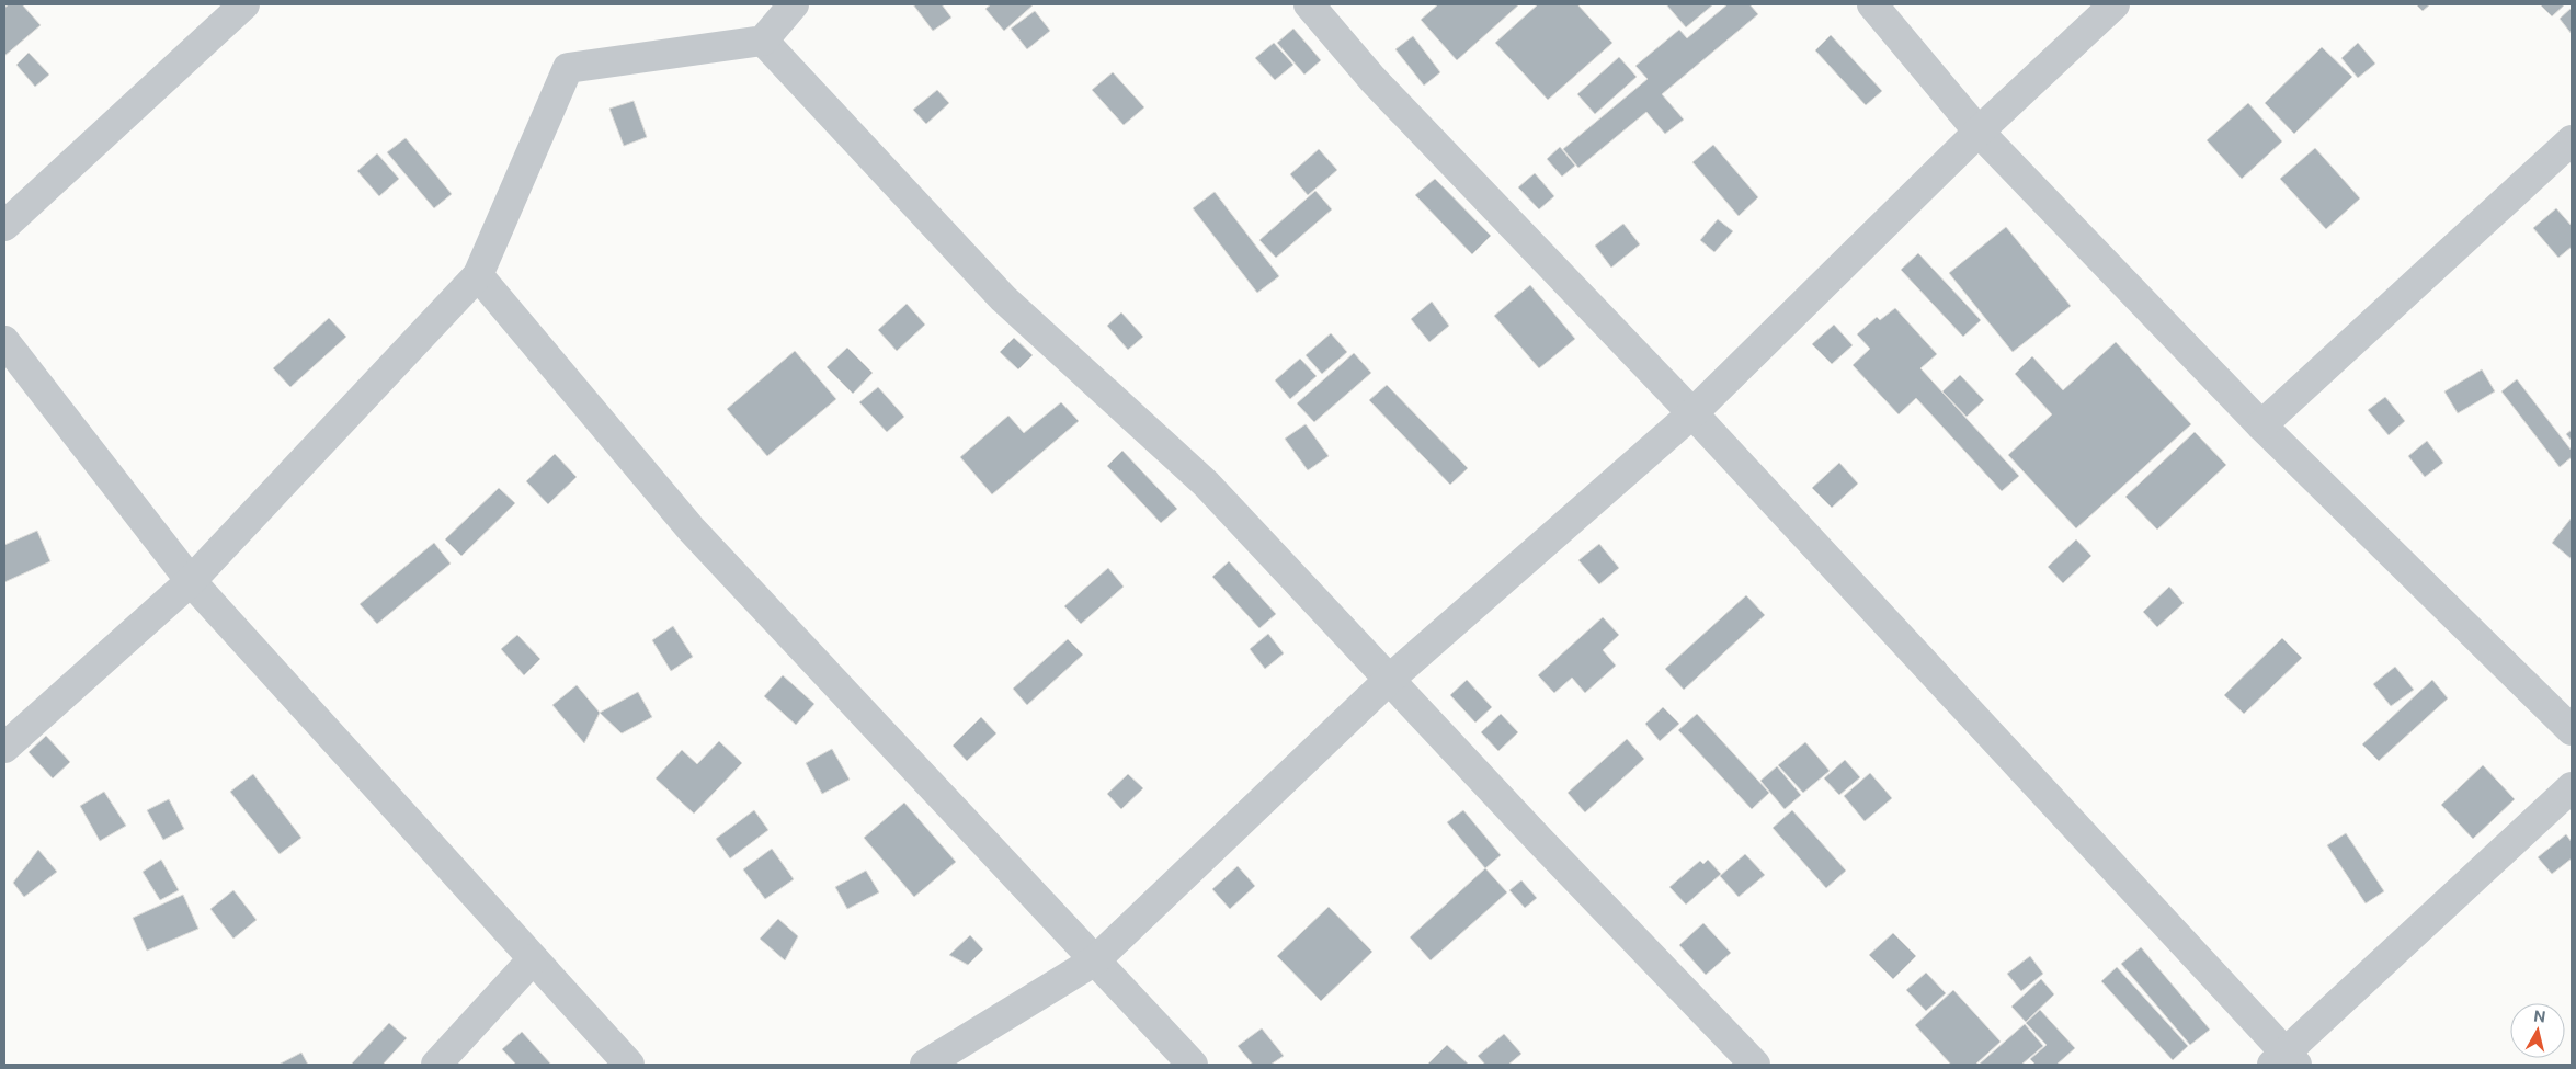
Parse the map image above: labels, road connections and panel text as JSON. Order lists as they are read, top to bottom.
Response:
{
  "north": "top"
}
